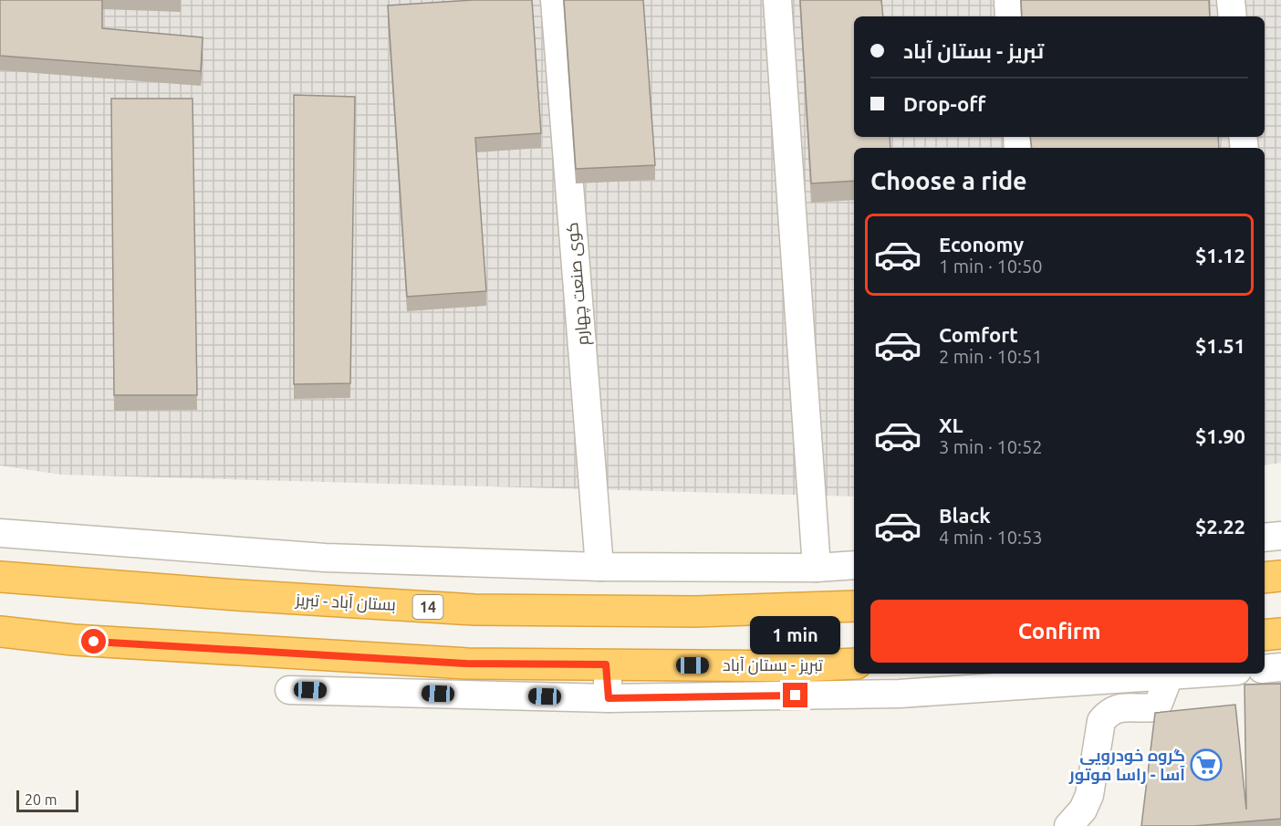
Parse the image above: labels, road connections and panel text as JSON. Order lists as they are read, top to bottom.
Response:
{
  "streets": {
    "highway": ["بستان آباد - تبریز", "14", "تبریز - بستان آباد"],
    "street": ["کوی صنعت چهارم"]
  },
  "places": {
    "supermarket": ["گروه خودرویی آسا - راسا موتور"]
  },
  "scale_bar": "20 m",
  "page": {
    "banner": ["تبریز - بستان آباد", "Drop-off"],
    "heading": "Choose a ride",
    "list": [
      {
        "name": "Economy",
        "note": "1 min · 10:50",
        "value": "$1.12"
      },
      {
        "name": "Comfort",
        "note": "2 min · 10:51",
        "value": "$1.51"
      },
      {
        "name": "XL",
        "note": "3 min · 10:52",
        "value": "$1.90"
      },
      {
        "name": "Black",
        "note": "4 min · 10:53",
        "value": "$2.22"
      }
    ],
    "buttons": "Confirm",
    "bubble": "1 min",
    "scale": "20 m"
  }
}
